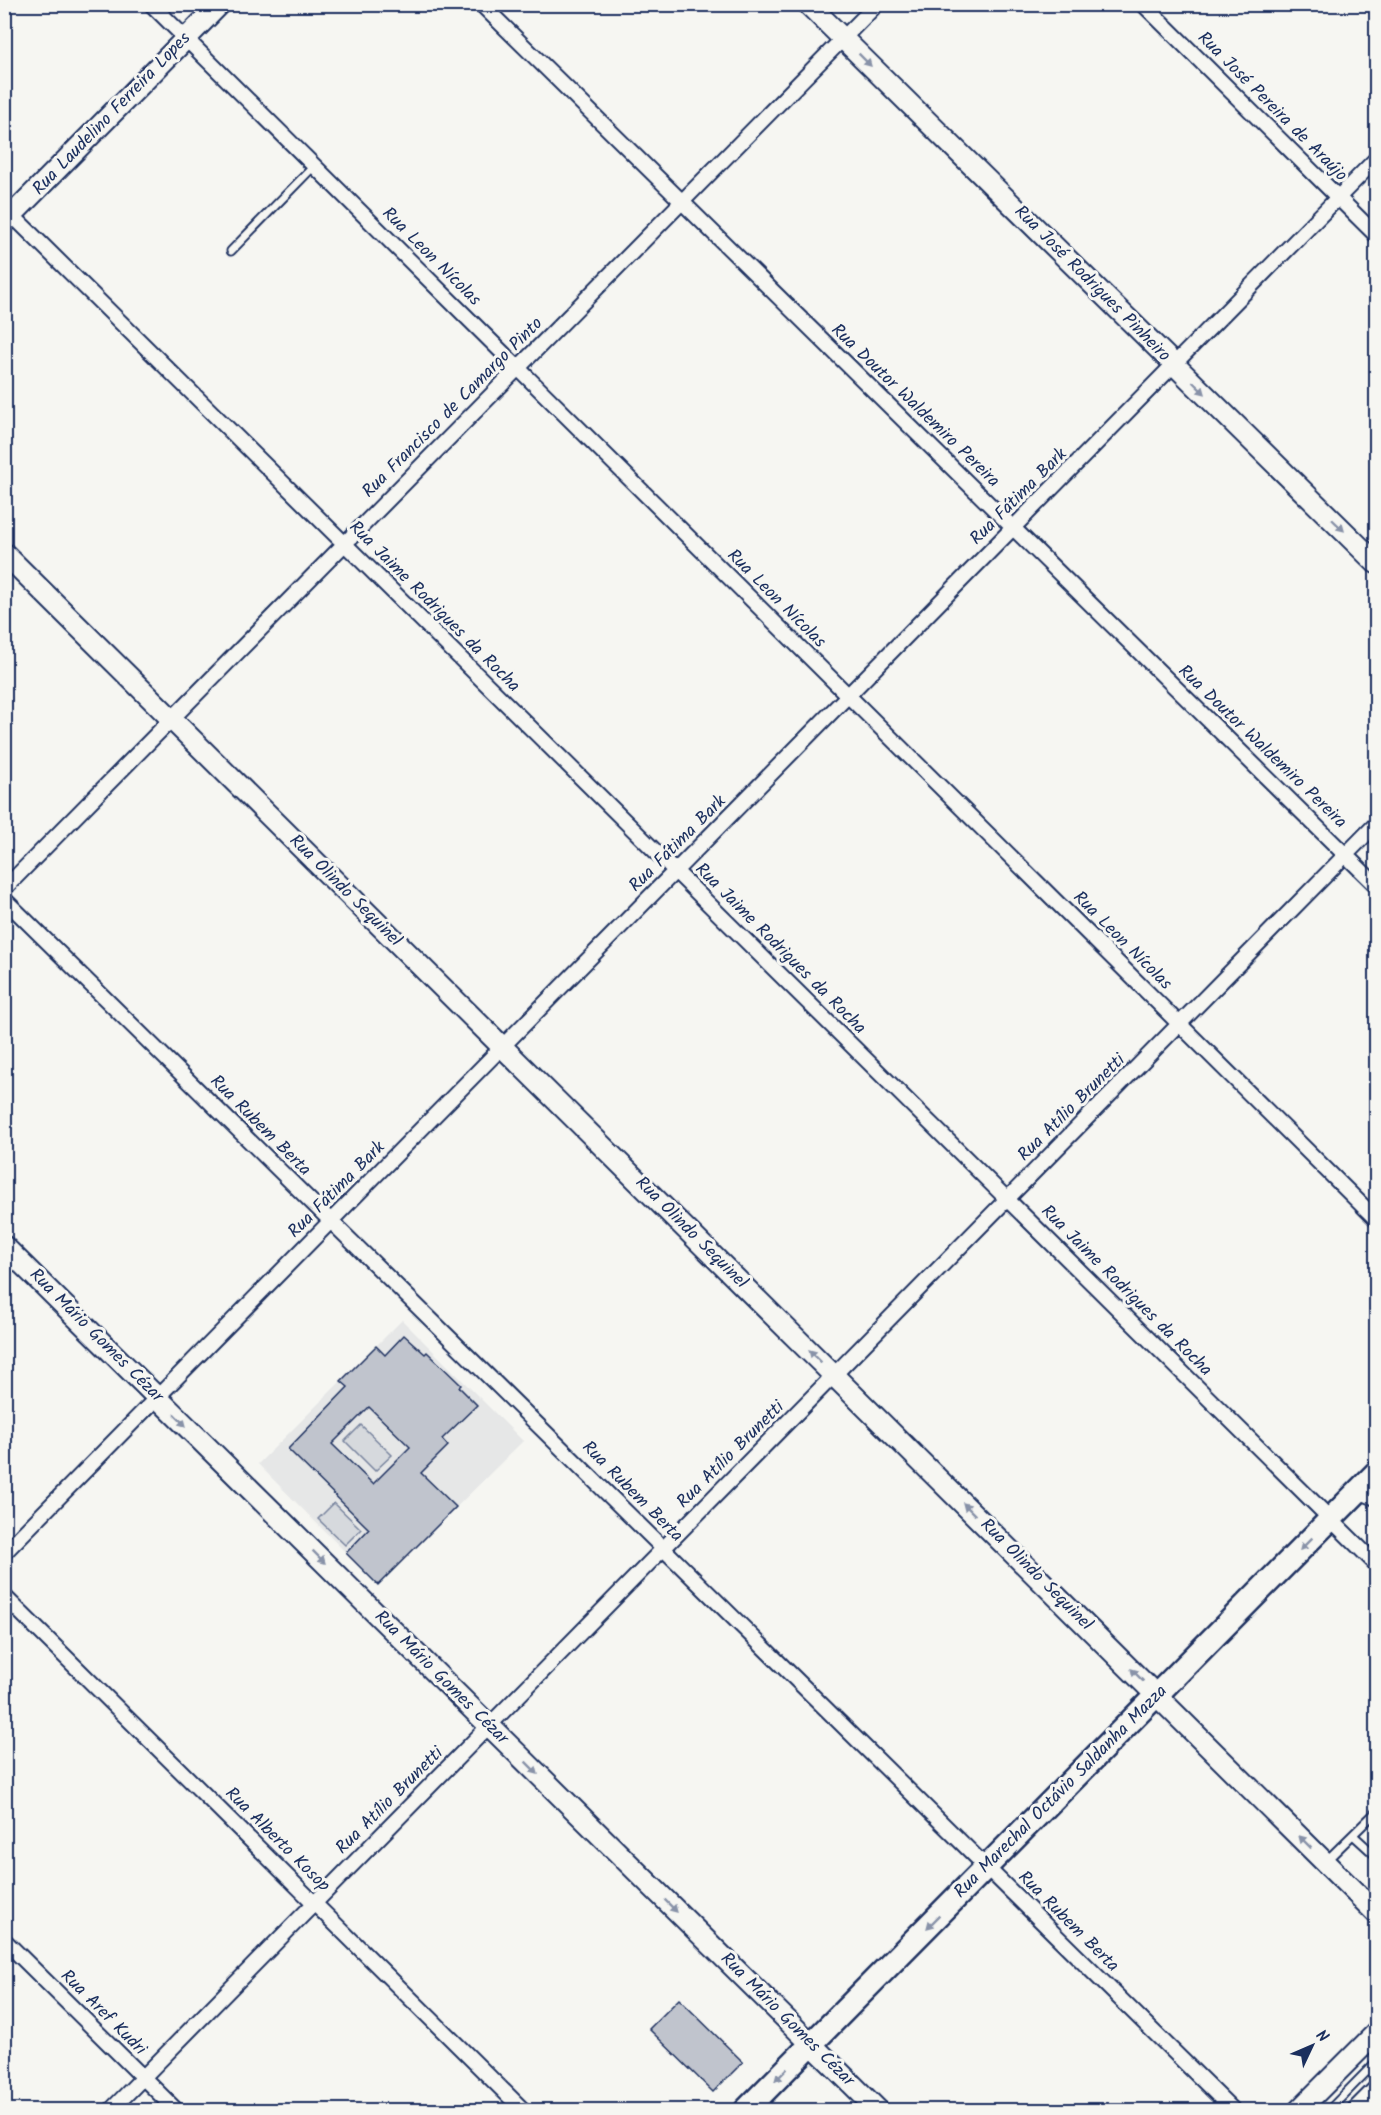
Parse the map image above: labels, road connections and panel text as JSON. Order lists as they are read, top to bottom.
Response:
{
  "streets": {
    "main road": ["Rua Marechal Octávio Saldanha Mazza"],
    "street": [
      "Rua José Pereira de Araújo",
      "Rua Laudelino Ferreira Lopes",
      "Rua Leon Nícolas",
      "Rua José Rodrigues Pinheiro",
      "Rua Doutor Waldemiro Pereira",
      "Rua Francisco de Camargo Pinto",
      "Rua Fátima Bark",
      "Rua Jaime Rodrigues da Rocha",
      "Rua Olindo Sequinel",
      "Rua Atílio Brunetti",
      "Rua Rubem Berta",
      "Rua Mário Gomes Cézar",
      "Rua Alberto Kosop",
      "Rua Aref Kudri"
    ]
  },
  "crossings": [
    ["Rua José Pereira de Araújo", "Rua Fátima Bark"],
    ["Rua Laudelino Ferreira Lopes", "Rua Leon Nícolas"],
    ["Rua Laudelino Ferreira Lopes", "Rua Jaime Rodrigues da Rocha"],
    ["Rua Leon Nícolas", "Rua Francisco de Camargo Pinto"],
    ["Rua Leon Nícolas", "Rua Fátima Bark"],
    ["Rua Leon Nícolas", "Rua Atílio Brunetti"],
    ["Rua José Rodrigues Pinheiro", "Rua Francisco de Camargo Pinto"],
    ["Rua José Rodrigues Pinheiro", "Rua Fátima Bark"],
    ["Rua Doutor Waldemiro Pereira", "Rua Francisco de Camargo Pinto"],
    ["Rua Doutor Waldemiro Pereira", "Rua Fátima Bark"],
    ["Rua Doutor Waldemiro Pereira", "Rua Atílio Brunetti"],
    ["Rua Francisco de Camargo Pinto", "Rua Jaime Rodrigues da Rocha"],
    ["Rua Francisco de Camargo Pinto", "Rua Olindo Sequinel"],
    ["Rua Fátima Bark", "Rua Jaime Rodrigues da Rocha"],
    ["Rua Fátima Bark", "Rua Olindo Sequinel"],
    ["Rua Fátima Bark", "Rua Rubem Berta"],
    ["Rua Fátima Bark", "Rua Mário Gomes Cézar"],
    ["Rua Jaime Rodrigues da Rocha", "Rua Atílio Brunetti"],
    ["Rua Jaime Rodrigues da Rocha", "Rua Marechal Octávio Saldanha Mazza"],
    ["Rua Olindo Sequinel", "Rua Atílio Brunetti"],
    ["Rua Olindo Sequinel", "Rua Marechal Octávio Saldanha Mazza"],
    ["Rua Atílio Brunetti", "Rua Rubem Berta"],
    ["Rua Atílio Brunetti", "Rua Mário Gomes Cézar"],
    ["Rua Atílio Brunetti", "Rua Alberto Kosop"],
    ["Rua Atílio Brunetti", "Rua Aref Kudri"],
    ["Rua Rubem Berta", "Rua Marechal Octávio Saldanha Mazza"],
    ["Rua Mário Gomes Cézar", "Rua Marechal Octávio Saldanha Mazza"]
  ],
  "one_way": [
    "Rua José Rodrigues Pinheiro",
    "Rua Olindo Sequinel",
    "Rua Mário Gomes Cézar",
    "Rua Marechal Octávio Saldanha Mazza"
  ],
  "north": "top right"
}
